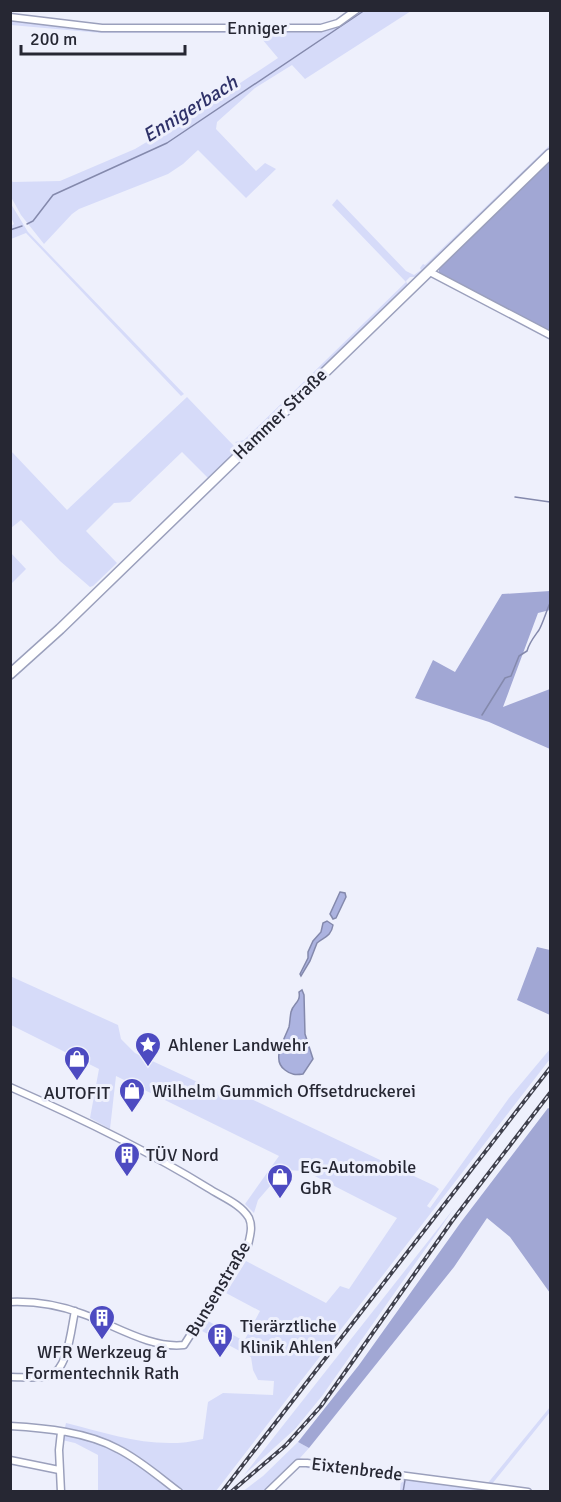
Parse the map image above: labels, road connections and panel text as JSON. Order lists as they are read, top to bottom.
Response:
{
  "streets": {
    "main road": ["Hammer Straße"],
    "street": ["Enniger", "Bunsenstraße", "Eixtenbrede"]
  },
  "water": ["Ennigerbach"],
  "places": {
    "place": ["Ahlener Landwehr"],
    "shop": ["AUTOFIT", "Wilhelm Gummich Offsetdruckerei", "EG-Automobile GbR"],
    "building": ["TÜV Nord", "WFR Werkzeug & Formentechnik Rath", "Tierärztliche Klinik Ahlen"]
  },
  "scale_bar": "200 m"
}
